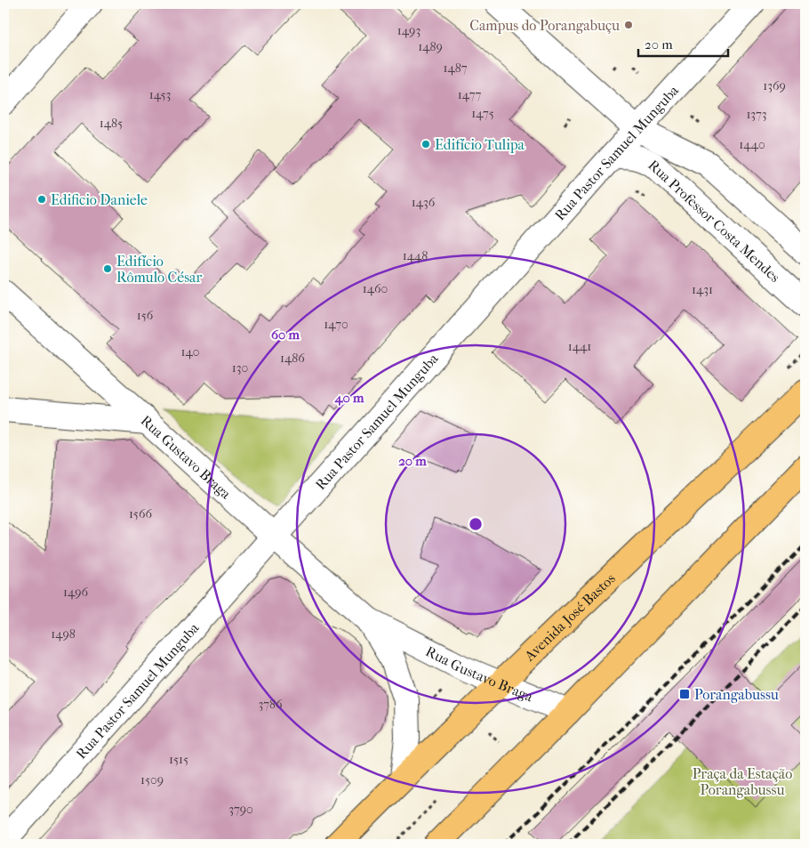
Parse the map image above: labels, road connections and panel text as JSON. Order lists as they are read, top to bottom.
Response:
{
  "streets": {
    "main road": ["Avenida José Bastos"],
    "street": ["Rua Pastor Samuel Munguba", "Rua Professor Costa Mendes", "Rua Gustavo Braga"]
  },
  "crossings": [
    ["Rua Pastor Samuel Munguba", "Rua Professor Costa Mendes"],
    ["Rua Pastor Samuel Munguba", "Rua Gustavo Braga"],
    ["Rua Gustavo Braga", "Avenida José Bastos"]
  ],
  "parks": ["Praça da Estação Porangabussu"],
  "places": {
    "other": [
      "Campus do Porangabuçu",
      "Edifício Tulipa",
      "Edificio Daniele",
      "Edifício Rômulo César"
    ],
    "transit": ["Porangabussu"]
  },
  "house_numbers": [
    "1493",
    "1489",
    "1487",
    "1369",
    "1453",
    "1477",
    "1475",
    "1373",
    "1485",
    "1440",
    "1436",
    "1448",
    "1460",
    "1431",
    "156",
    "1470",
    "1441",
    "140",
    "1486",
    "130",
    "1566",
    "1496",
    "1498",
    "3786",
    "1515",
    "1509",
    "3790"
  ],
  "scale_bar": "20 m",
  "rings": ["60 m", "40 m", "20 m"]
}
